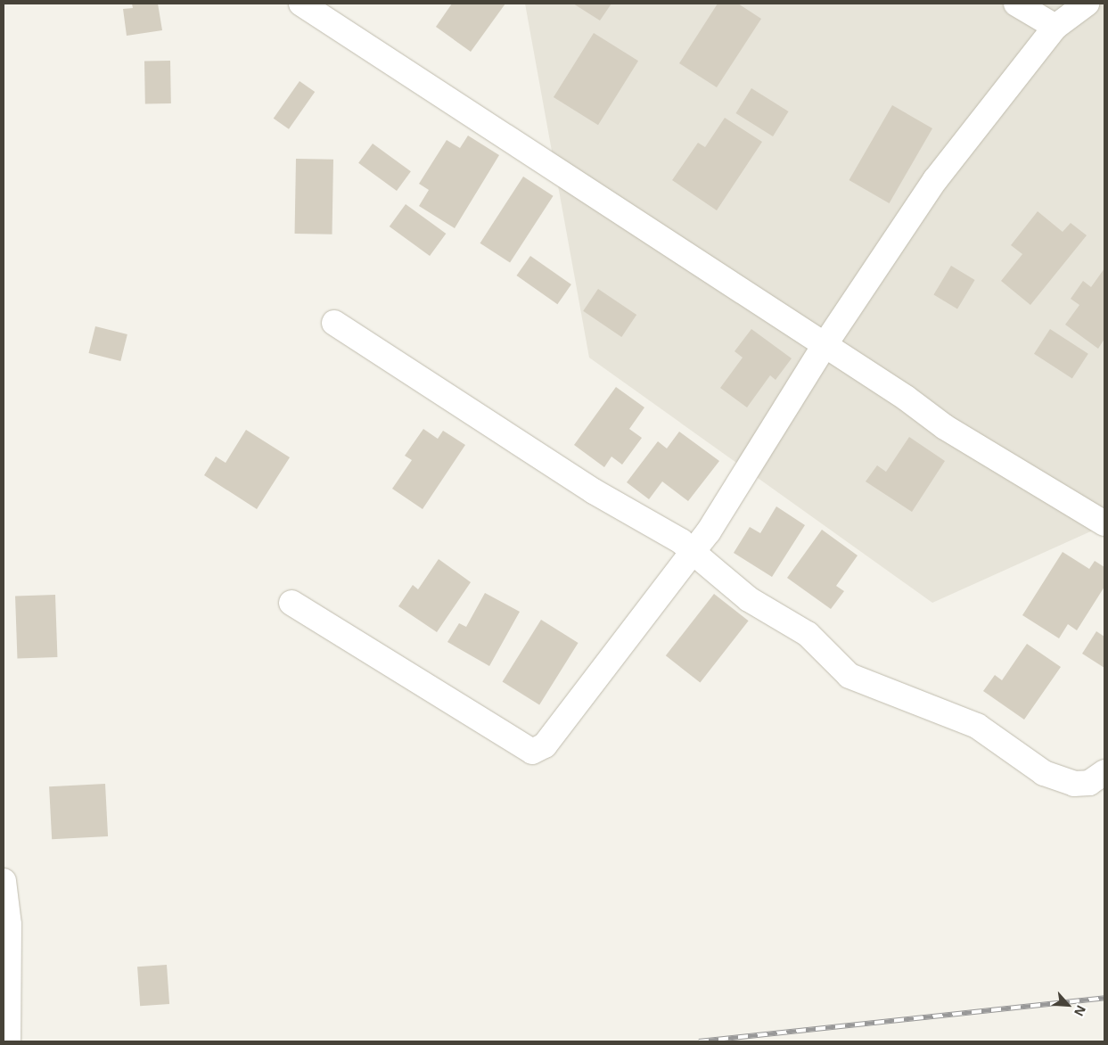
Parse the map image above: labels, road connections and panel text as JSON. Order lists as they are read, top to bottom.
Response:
{
  "north": "bottom right"
}
